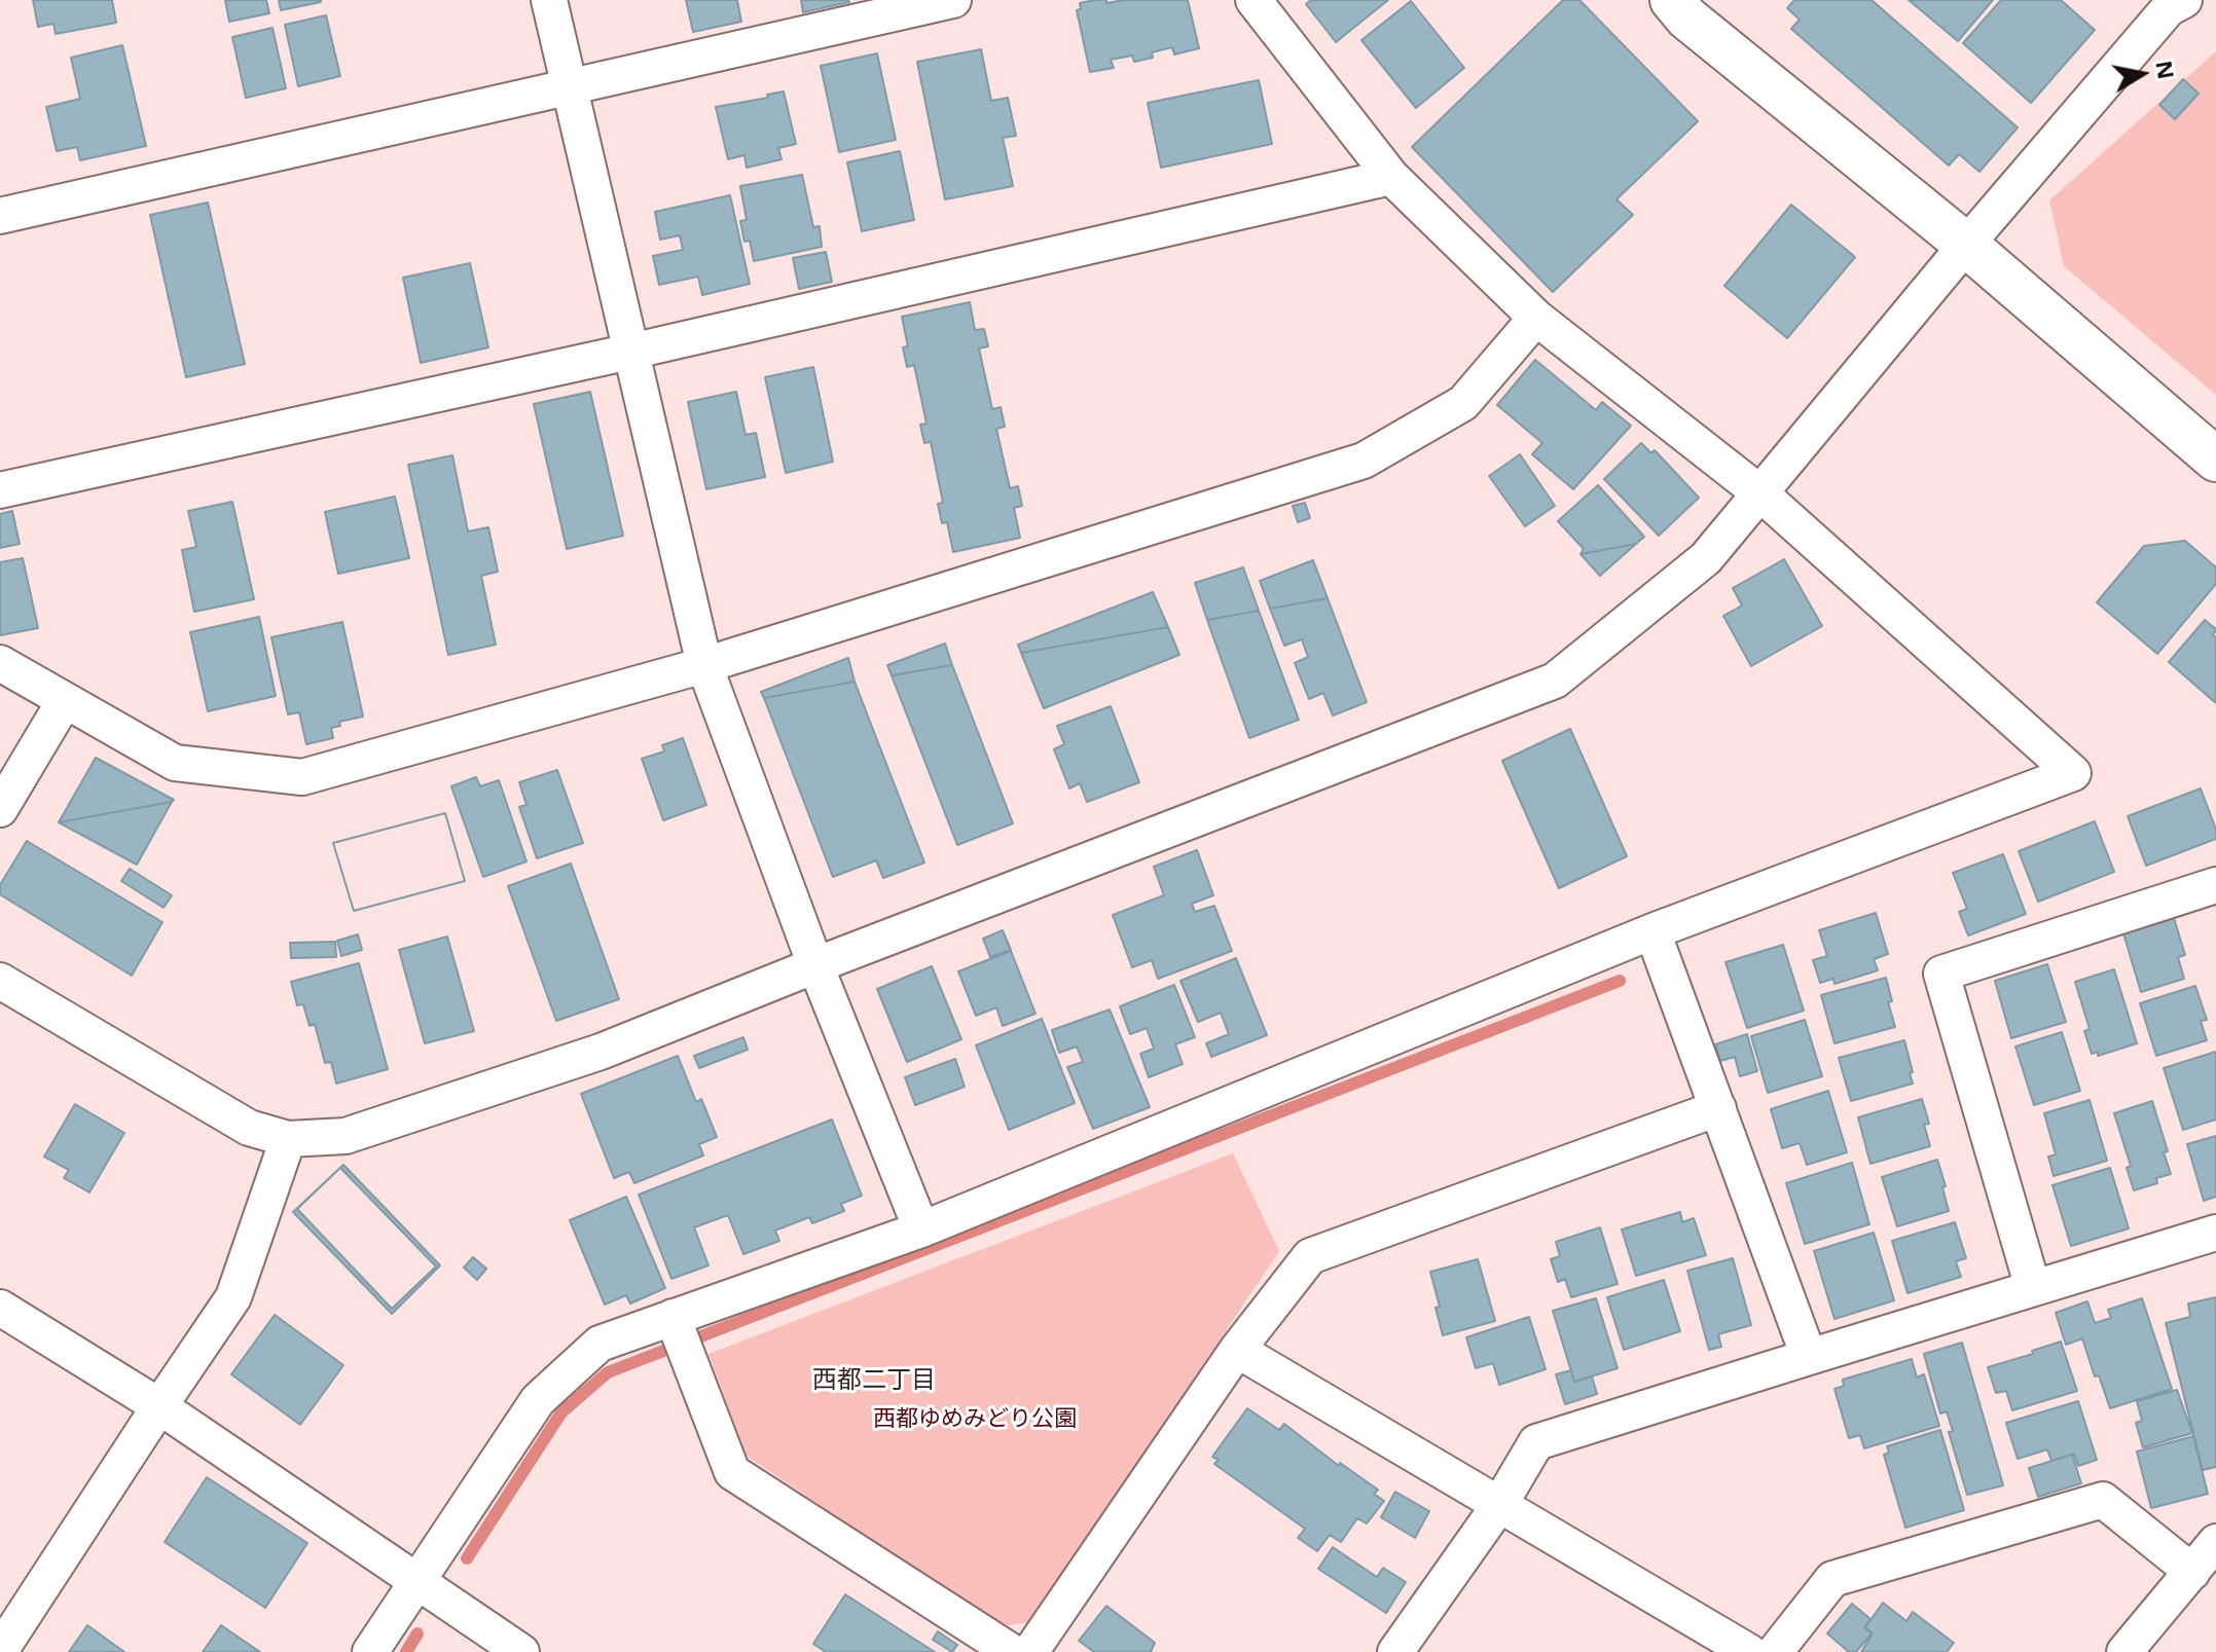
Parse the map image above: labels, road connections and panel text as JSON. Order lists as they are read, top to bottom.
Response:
{
  "districts": ["西都二丁目"],
  "parks": ["西都ゆめみどり公園"],
  "north": "right"
}
